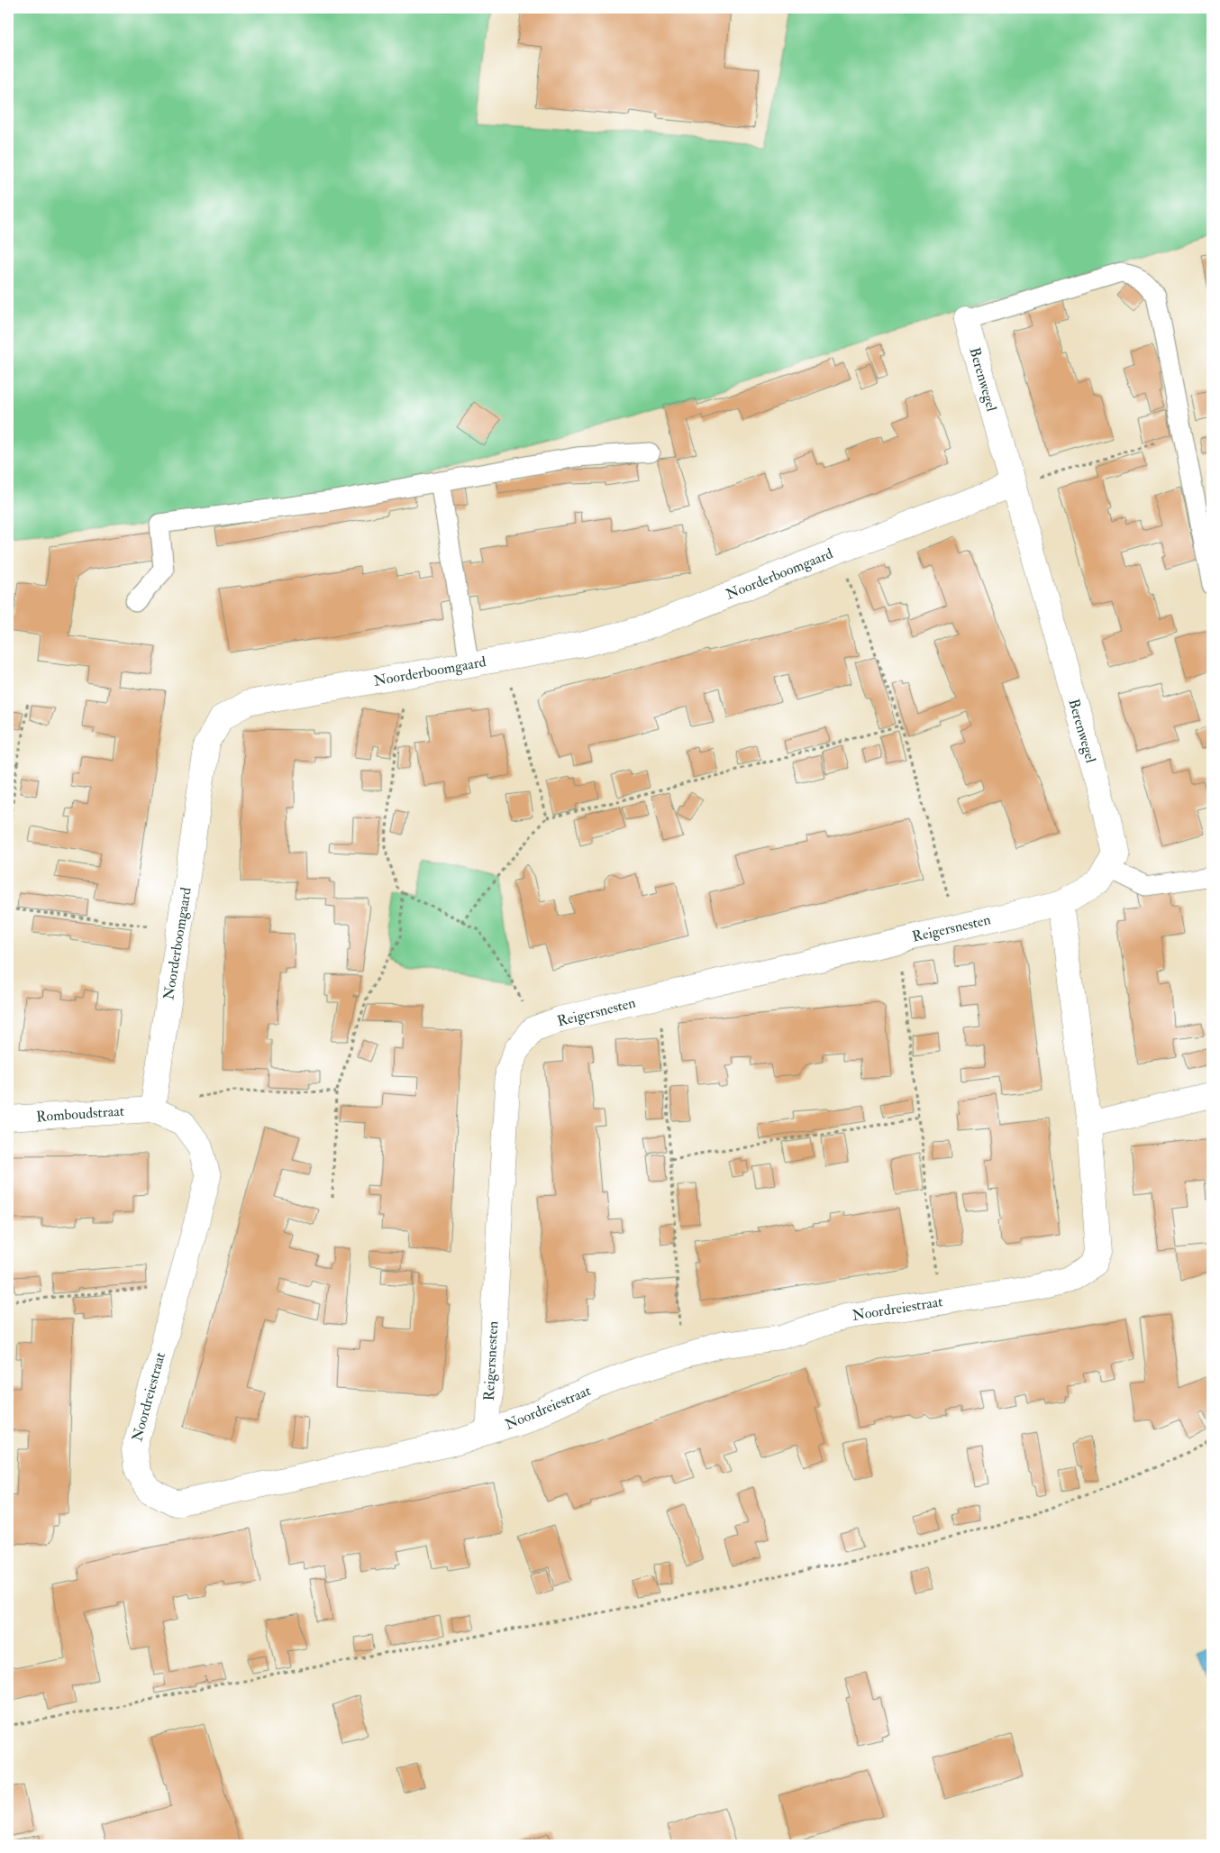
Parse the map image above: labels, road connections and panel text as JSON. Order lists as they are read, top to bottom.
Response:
{
  "streets": {
    "street": [
      "Berenwegel",
      "Noorderboomgaard",
      "Reigersnesten",
      "Romboudstraat",
      "Noordreiestraat"
    ]
  },
  "crossings": [
    ["Berenwegel", "Noorderboomgaard"],
    ["Berenwegel", "Reigersnesten"],
    ["Noorderboomgaard", "Romboudstraat"],
    ["Noorderboomgaard", "Noordreiestraat"],
    ["Reigersnesten", "Noordreiestraat"],
    ["Romboudstraat", "Noordreiestraat"]
  ]
}
